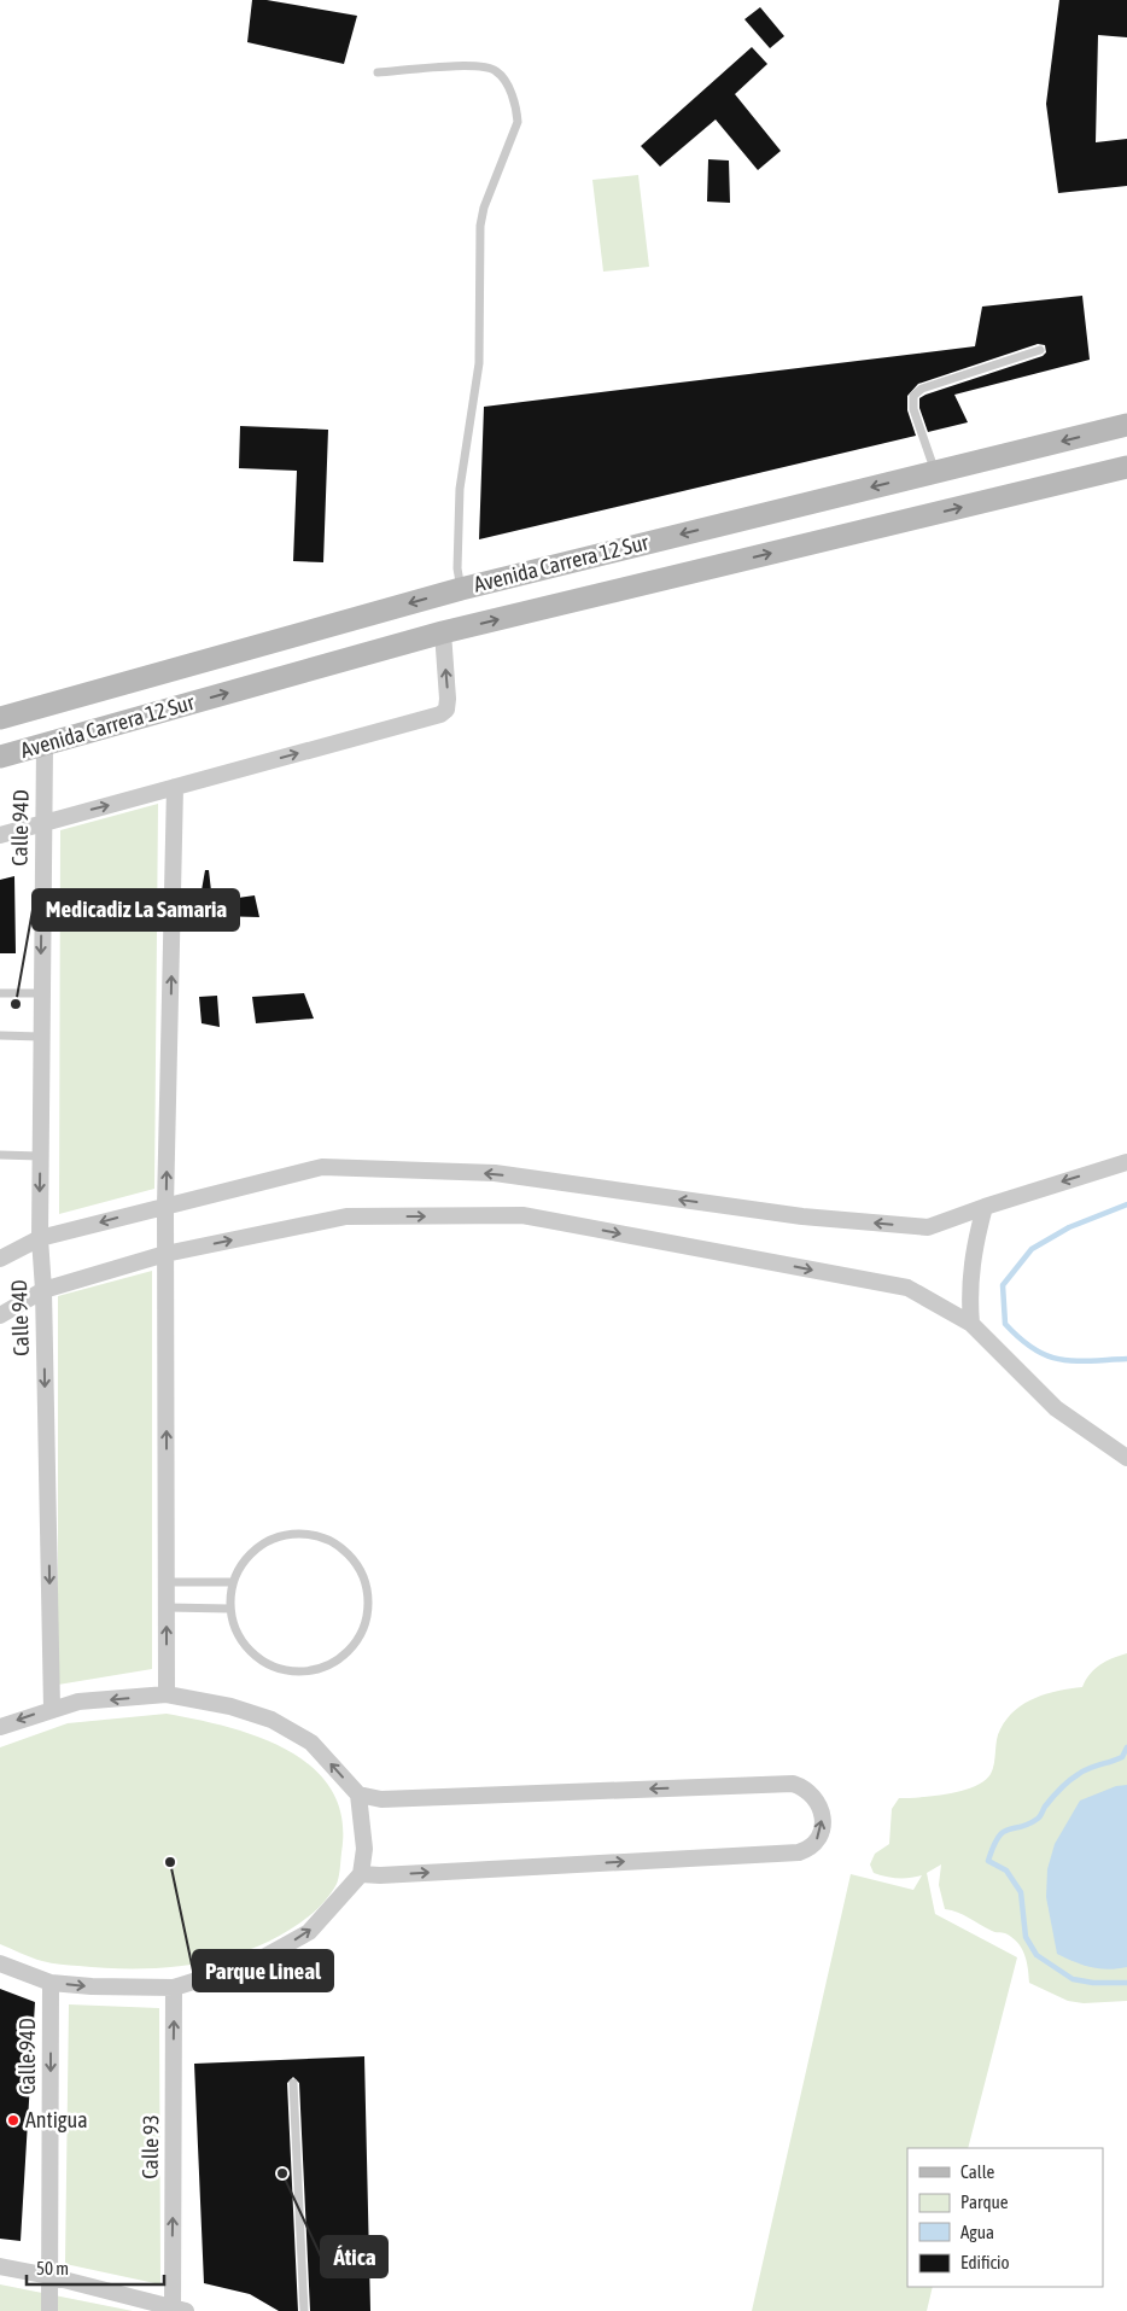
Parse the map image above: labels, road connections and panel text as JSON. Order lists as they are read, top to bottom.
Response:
{
  "streets": {
    "street": ["Avenida Carrera 12 Sur", "Calle 94D", "Calle 93"]
  },
  "crossings": [
    ["Avenida Carrera 12 Sur", "Calle 94D"]
  ],
  "one_way": ["Calle 93"],
  "places": [
    "Medicadiz La Samaria",
    "Parque Lineal",
    "Antigua",
    "Ática"
  ],
  "legend": [
    "Calle",
    "Parque",
    "Agua",
    "Edificio"
  ],
  "scale_bar": "50 m"
}
